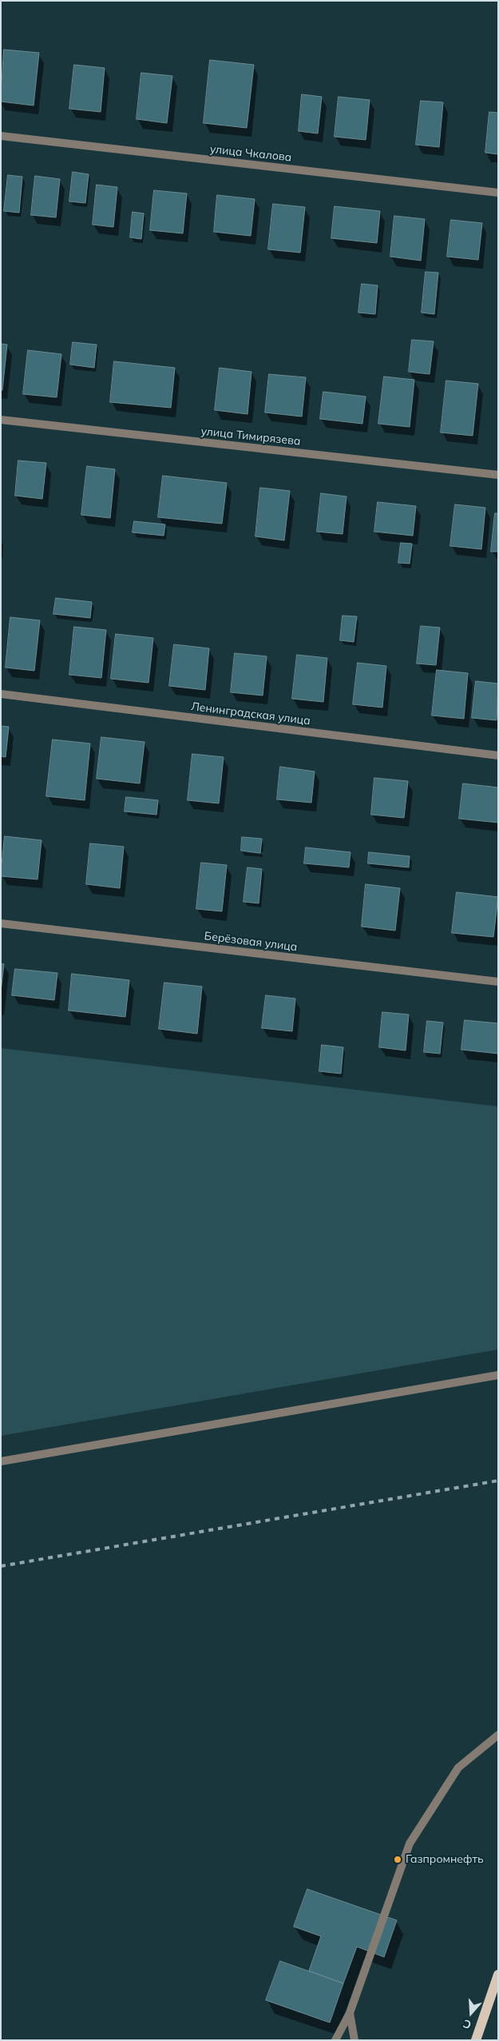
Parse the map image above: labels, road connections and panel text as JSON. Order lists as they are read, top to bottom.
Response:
{
  "streets": {
    "street": [
      "улица Чкалова",
      "улица Тимирязева",
      "Ленинградская улица",
      "Берёзовая улица"
    ]
  },
  "places": ["Газпромнефть"],
  "north": "bottom"
}
